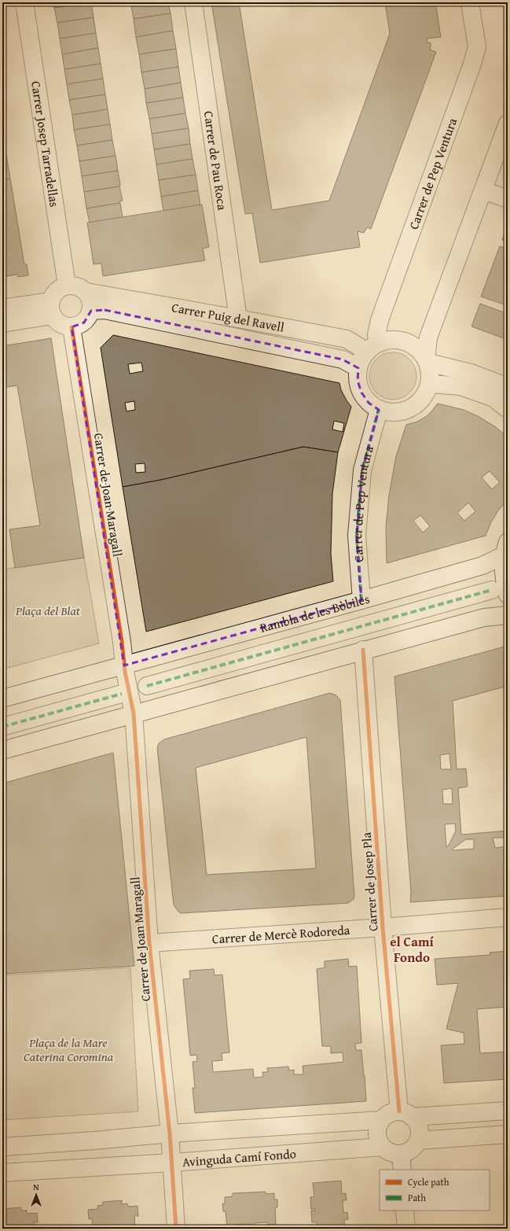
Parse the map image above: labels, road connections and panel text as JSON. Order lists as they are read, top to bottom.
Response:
{
  "streets": {
    "street": [
      "Carrer Josep Tarradellas",
      "Carrer de Pau Roca",
      "Carrer de Pep Ventura",
      "Carrer Puig del Ravell",
      "Carrer de Joan Maragall",
      "Rambla de les Bòbiles",
      "Carrer de Josep Pla",
      "Carrer de Mercè Rodoreda",
      "Avinguda Camí Fondo"
    ]
  },
  "crossings": [
    ["Carrer Josep Tarradellas", "Carrer Puig del Ravell"],
    ["Carrer Josep Tarradellas", "Carrer de Joan Maragall"],
    ["Carrer de Pau Roca", "Carrer Puig del Ravell"],
    ["Carrer de Pep Ventura", "Carrer Puig del Ravell"],
    ["Carrer de Pep Ventura", "Rambla de les Bòbiles"],
    ["Carrer Puig del Ravell", "Carrer de Joan Maragall"],
    ["Carrer de Joan Maragall", "Rambla de les Bòbiles"],
    ["Carrer de Joan Maragall", "Carrer de Mercè Rodoreda"],
    ["Carrer de Joan Maragall", "Avinguda Camí Fondo"],
    ["Carrer de Josep Pla", "Carrer de Mercè Rodoreda"],
    ["Carrer de Josep Pla", "Avinguda Camí Fondo"]
  ],
  "districts": ["el Camí Fondo"],
  "parks": ["Plaça del Blat", "Plaça de la Mare Caterina Coromina"],
  "legend": ["Cycle path", "Path"],
  "north": "top"
}
